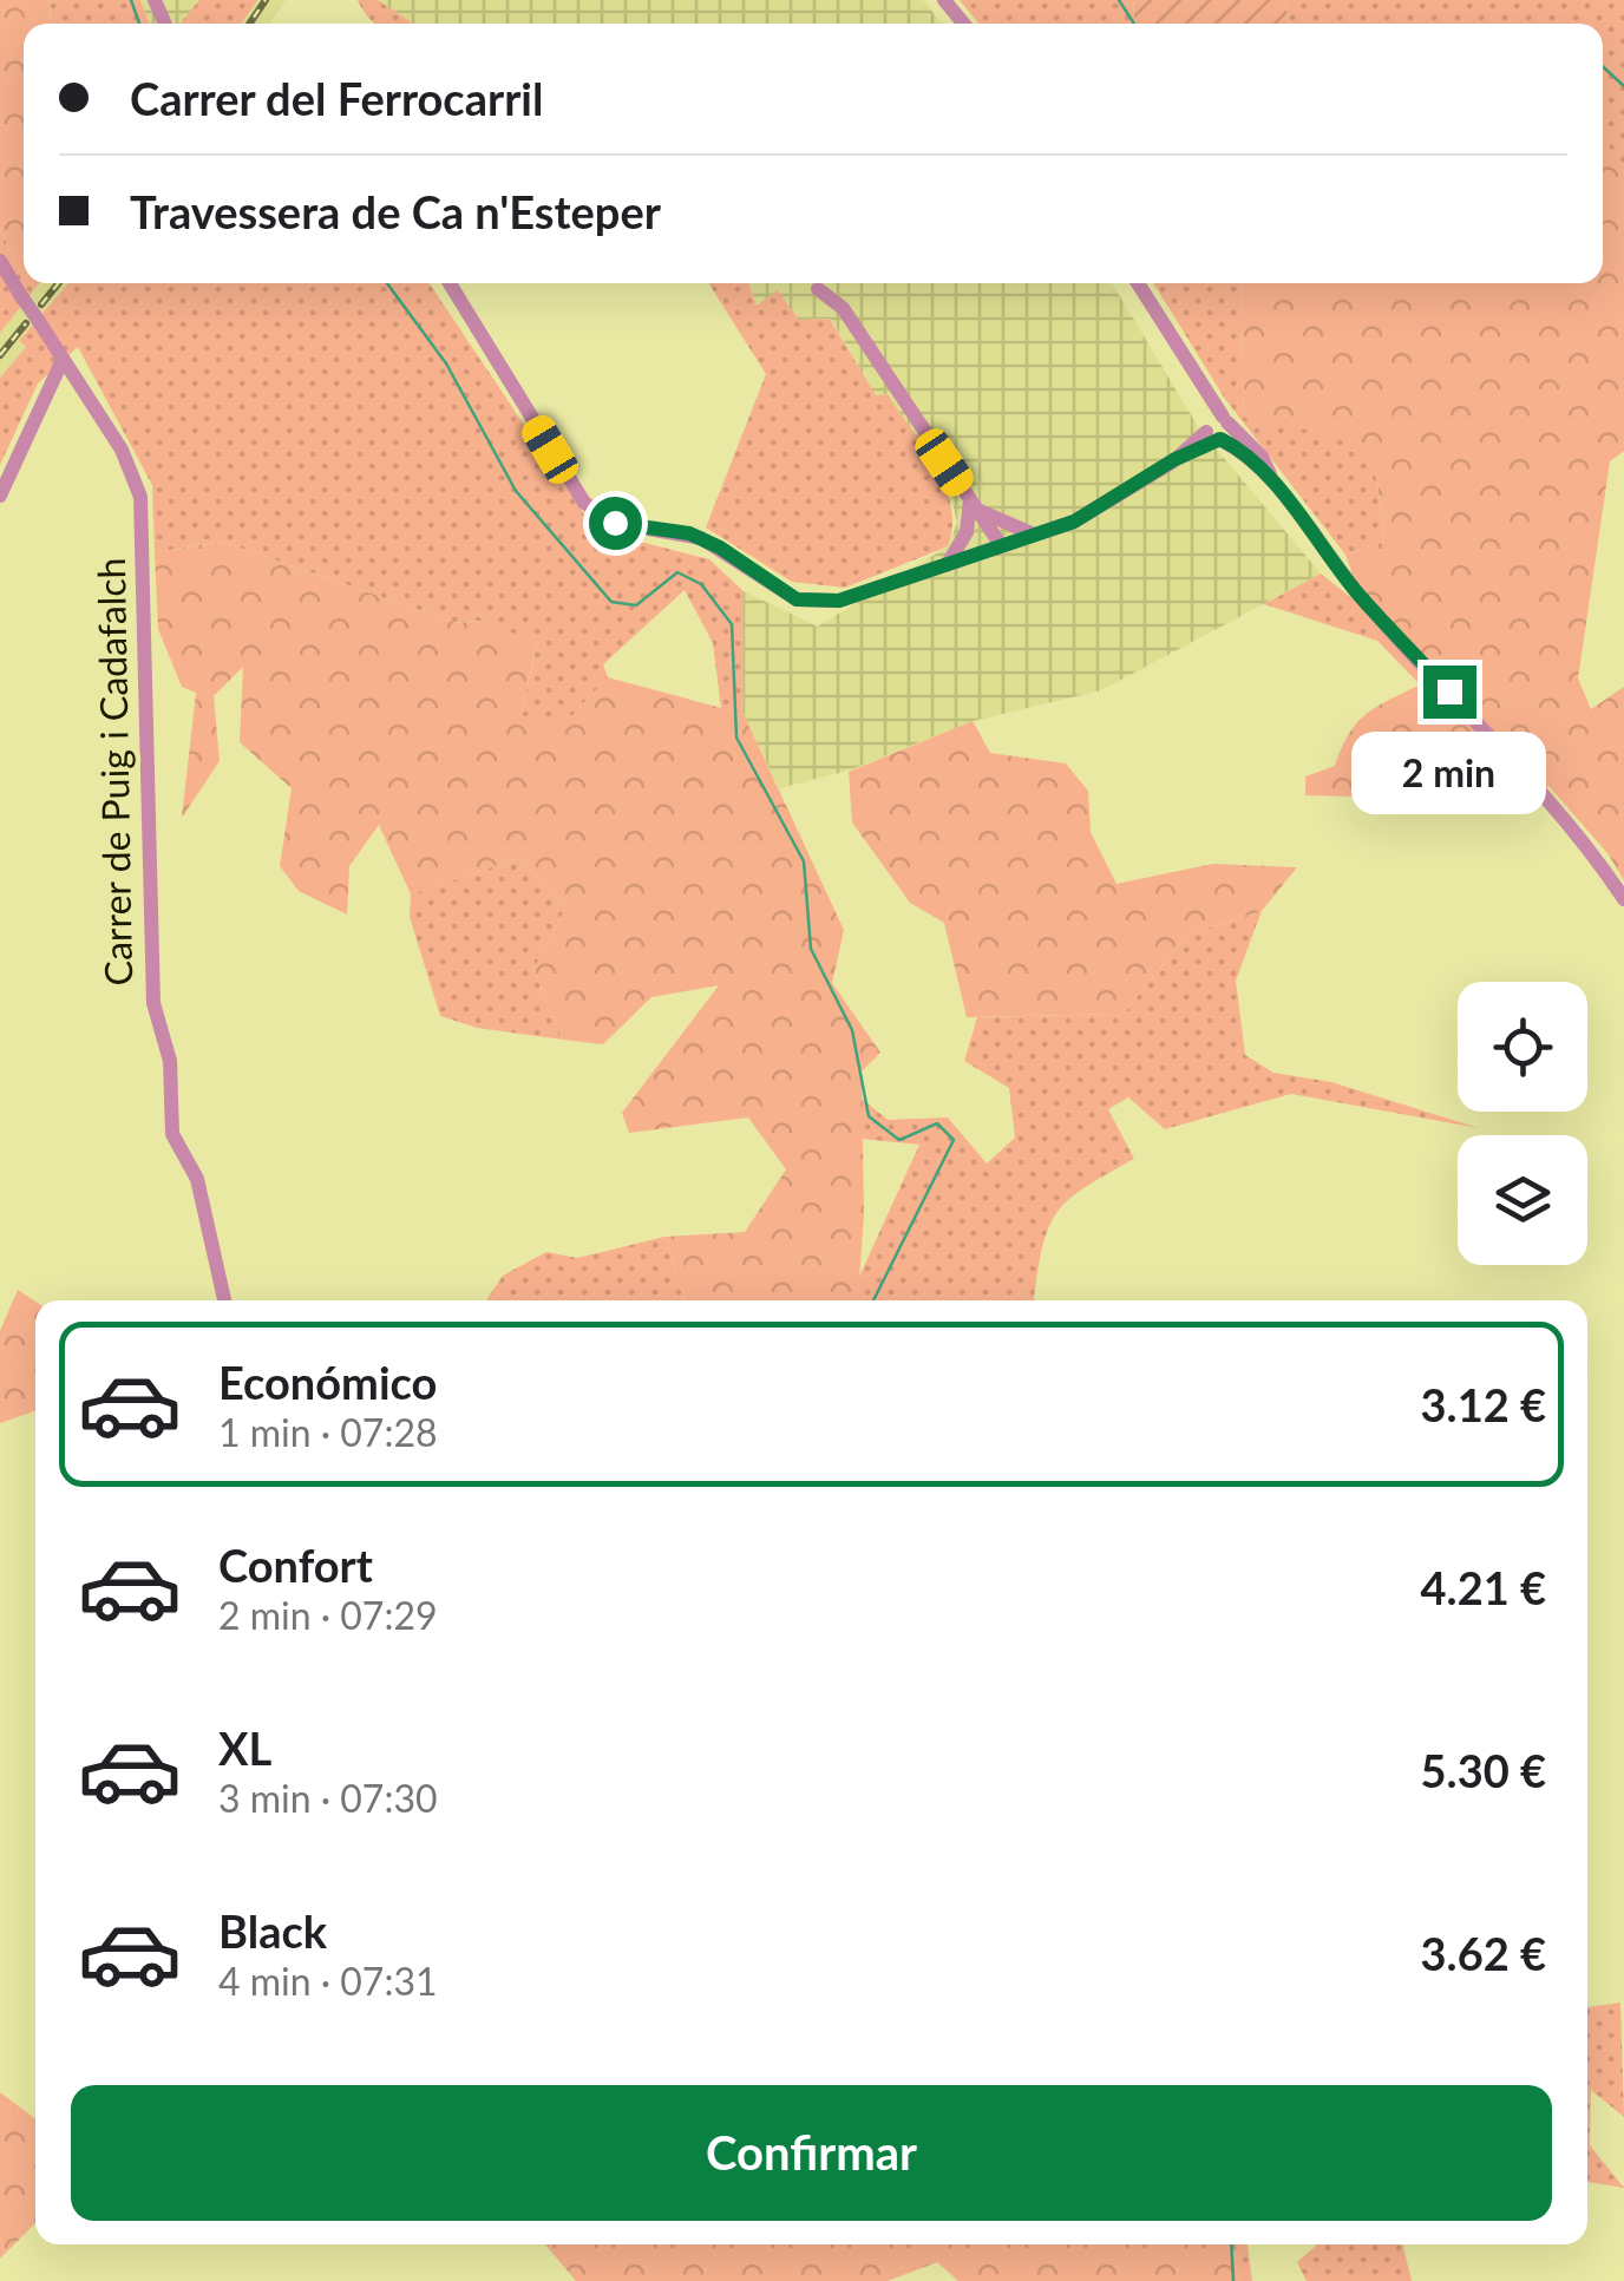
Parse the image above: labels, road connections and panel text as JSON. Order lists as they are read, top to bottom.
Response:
{
  "streets": {
    "street": ["Carrer de Puig i Cadafalch"]
  },
  "page": {
    "banner": ["Carrer del Ferrocarril", "Travessera de Ca n'Esteper"],
    "bubble": "2 min",
    "list": [
      {
        "name": "Económico",
        "note": "1 min · 07:28",
        "value": "3.12 €"
      },
      {
        "name": "Confort",
        "note": "2 min · 07:29",
        "value": "4.21 €"
      },
      {
        "name": "XL",
        "note": "3 min · 07:30",
        "value": "5.30 €"
      },
      {
        "name": "Black",
        "note": "4 min · 07:31",
        "value": "3.62 €"
      }
    ],
    "buttons": "Confirmar"
  }
}
